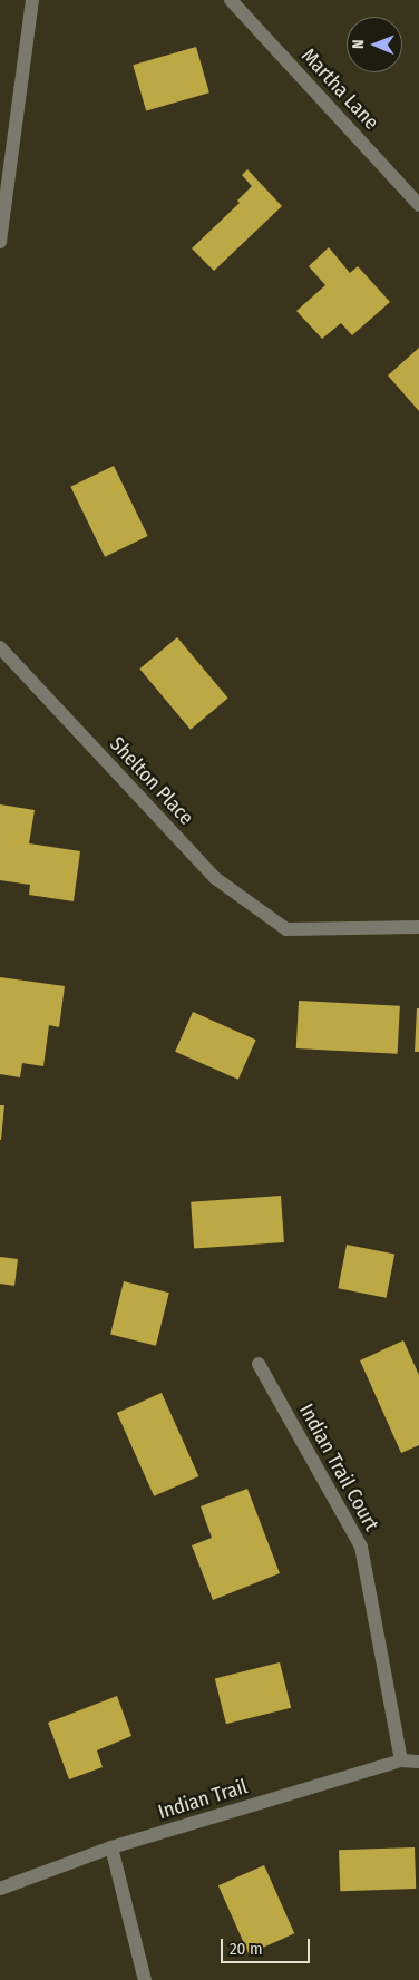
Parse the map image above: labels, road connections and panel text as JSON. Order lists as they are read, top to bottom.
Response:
{
  "streets": {
    "street": [
      "Martha Lane",
      "Shelton Place",
      "Indian Trail Court",
      "Indian Trail"
    ]
  },
  "crossings": [
    ["Indian Trail Court", "Indian Trail"]
  ],
  "scale_bar": "20 m",
  "north": "left"
}
